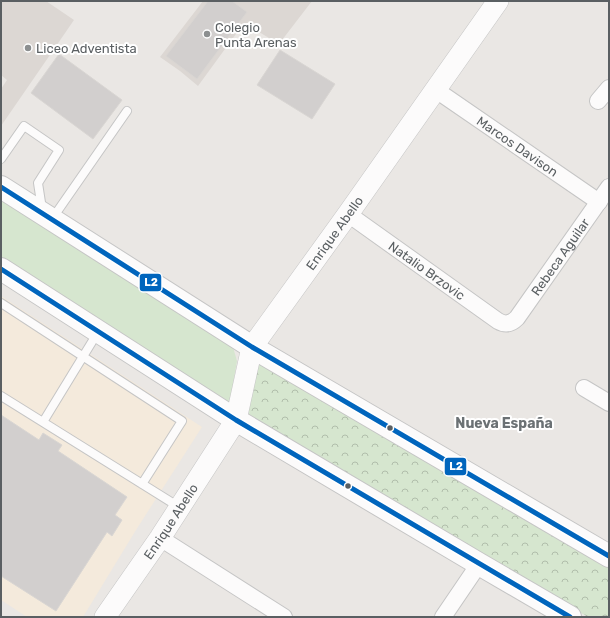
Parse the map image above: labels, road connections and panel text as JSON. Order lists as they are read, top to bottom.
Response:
{
  "streets": {
    "street": [
      "Marcos Davison",
      "Enrique Abello",
      "Rebeca Aguilar",
      "Natalio Brzovic"
    ]
  },
  "crossings": [
    ["Marcos Davison", "Enrique Abello"],
    ["Marcos Davison", "Rebeca Aguilar"],
    ["Enrique Abello", "Natalio Brzovic"],
    ["Rebeca Aguilar", "Natalio Brzovic"]
  ],
  "districts": ["Nueva España"],
  "places": ["Colegio Punta Arenas", "Liceo Adventista"],
  "lines": ["transit line L2"]
}
